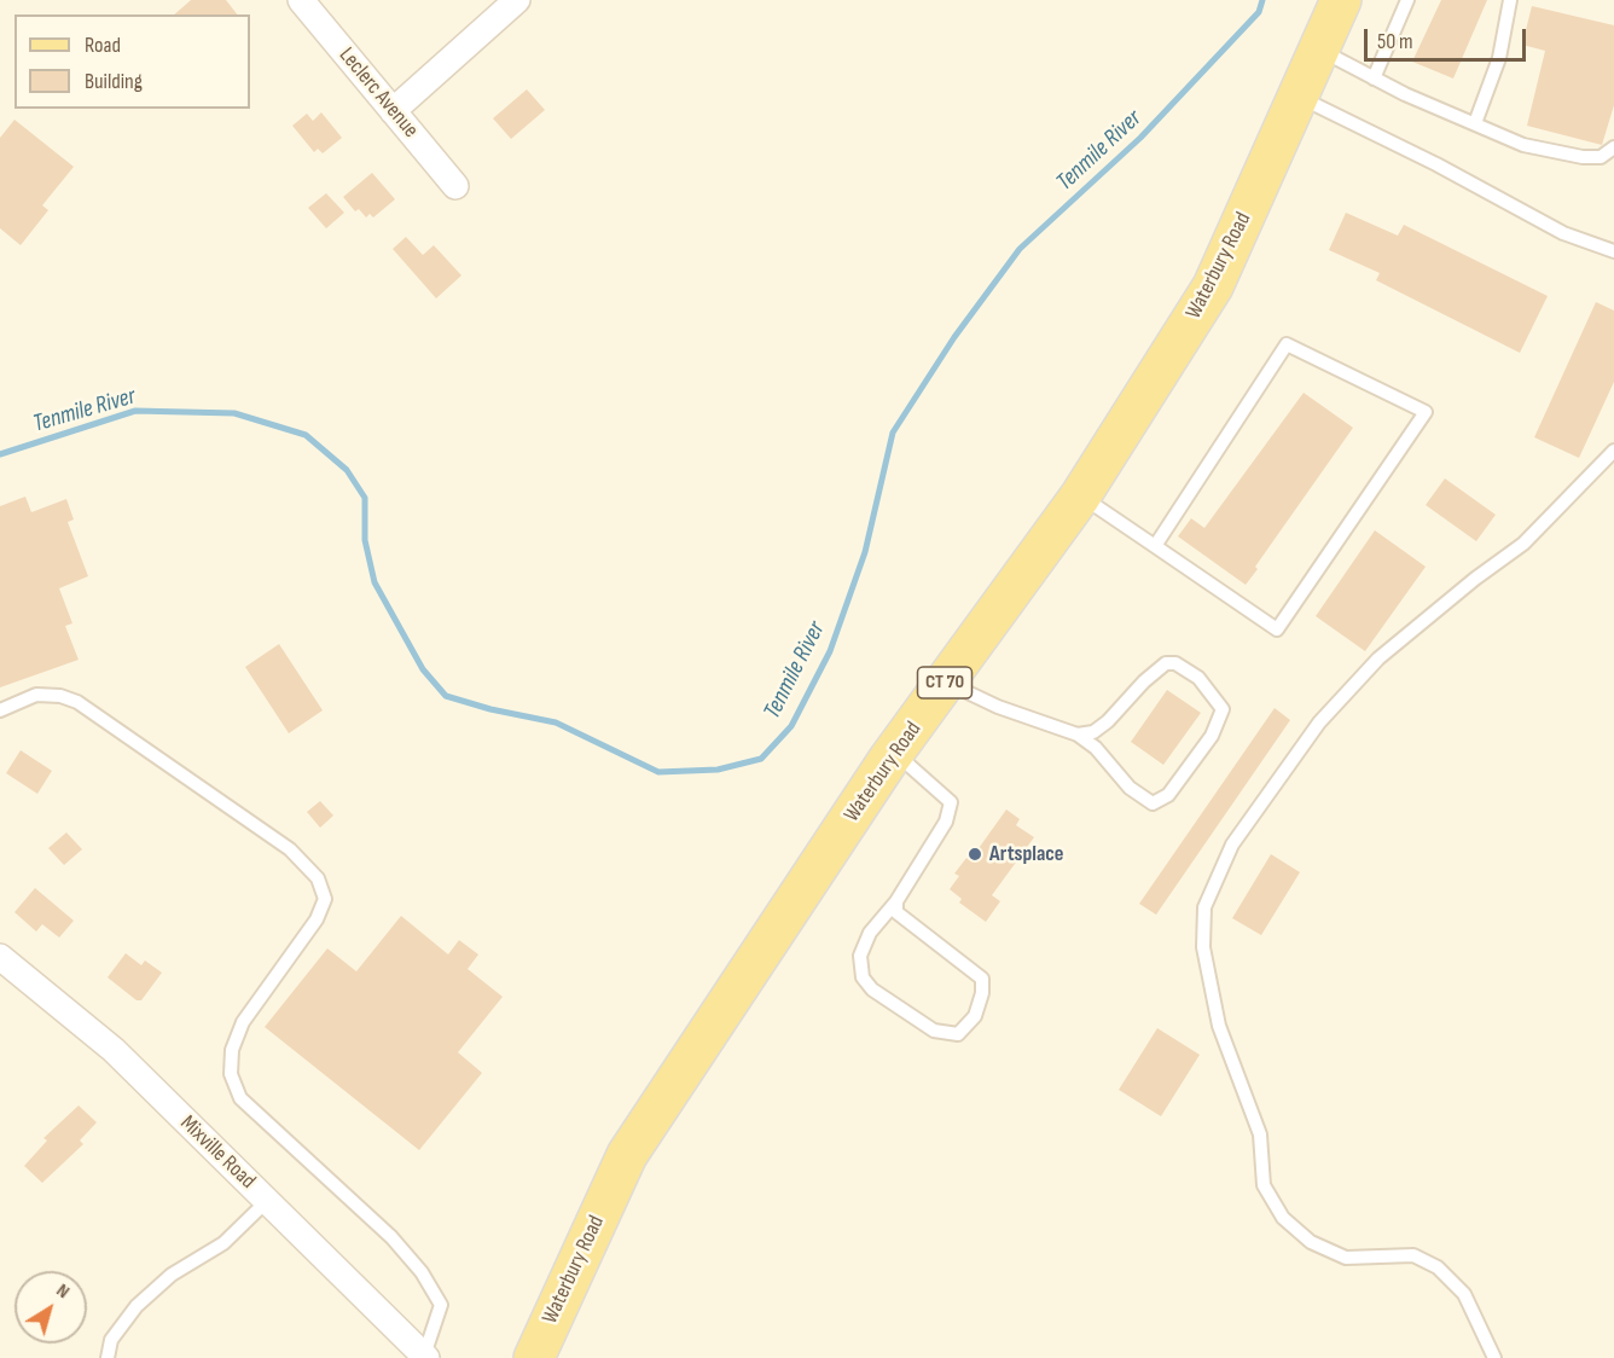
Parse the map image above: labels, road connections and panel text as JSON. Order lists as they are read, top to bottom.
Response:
{
  "streets": {
    "main road": ["Waterbury Road", "CT 70"],
    "street": ["Leclerc Avenue", "Mixville Road"]
  },
  "water": ["Tenmile River"],
  "places": ["Artsplace"],
  "legend": ["Road", "Building"],
  "scale_bar": "50 m",
  "north": "top right"
}
